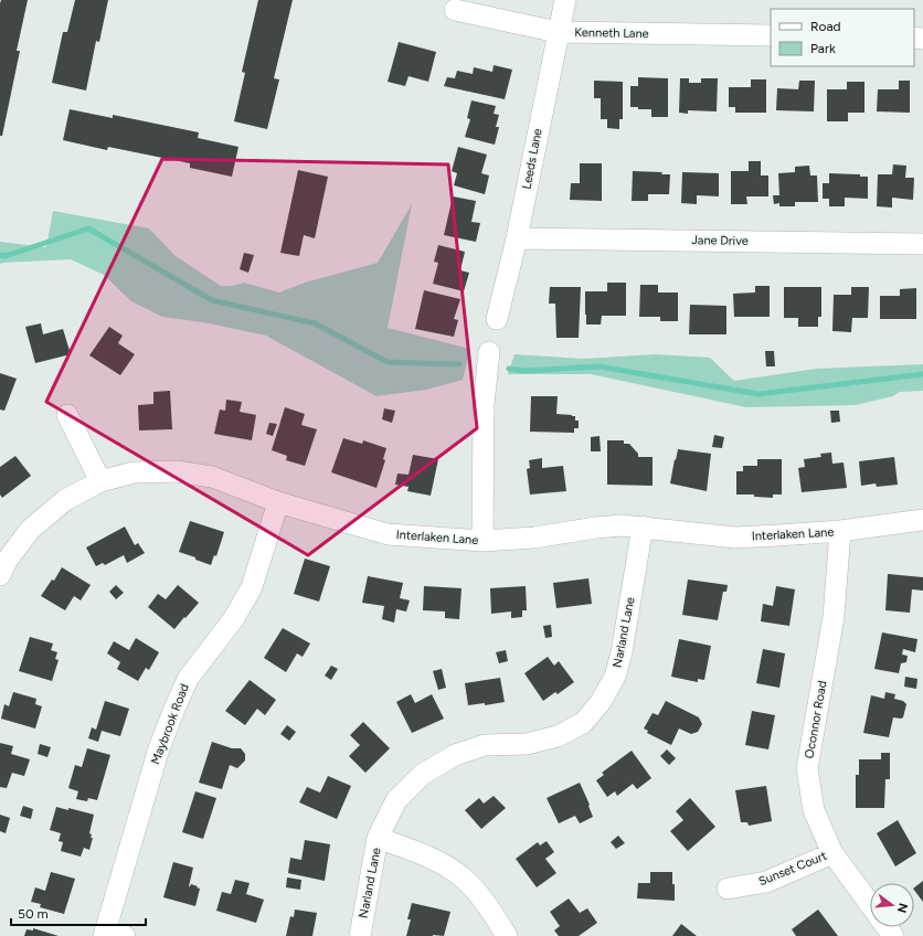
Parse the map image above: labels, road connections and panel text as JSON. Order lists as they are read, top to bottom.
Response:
{
  "streets": {
    "street": [
      "Kenneth Lane",
      "Leeds Lane",
      "Jane Drive",
      "Interlaken Lane",
      "Narland Lane",
      "Oconnor Road",
      "Maybrook Road",
      "Sunset Court"
    ]
  },
  "crossings": [
    ["Kenneth Lane", "Leeds Lane"],
    ["Leeds Lane", "Jane Drive"],
    ["Interlaken Lane", "Narland Lane"],
    ["Interlaken Lane", "Oconnor Road"],
    ["Interlaken Lane", "Maybrook Road"],
    ["Oconnor Road", "Sunset Court"]
  ],
  "legend": ["Road", "Park"],
  "scale_bar": "50 m",
  "north": "right"
}
